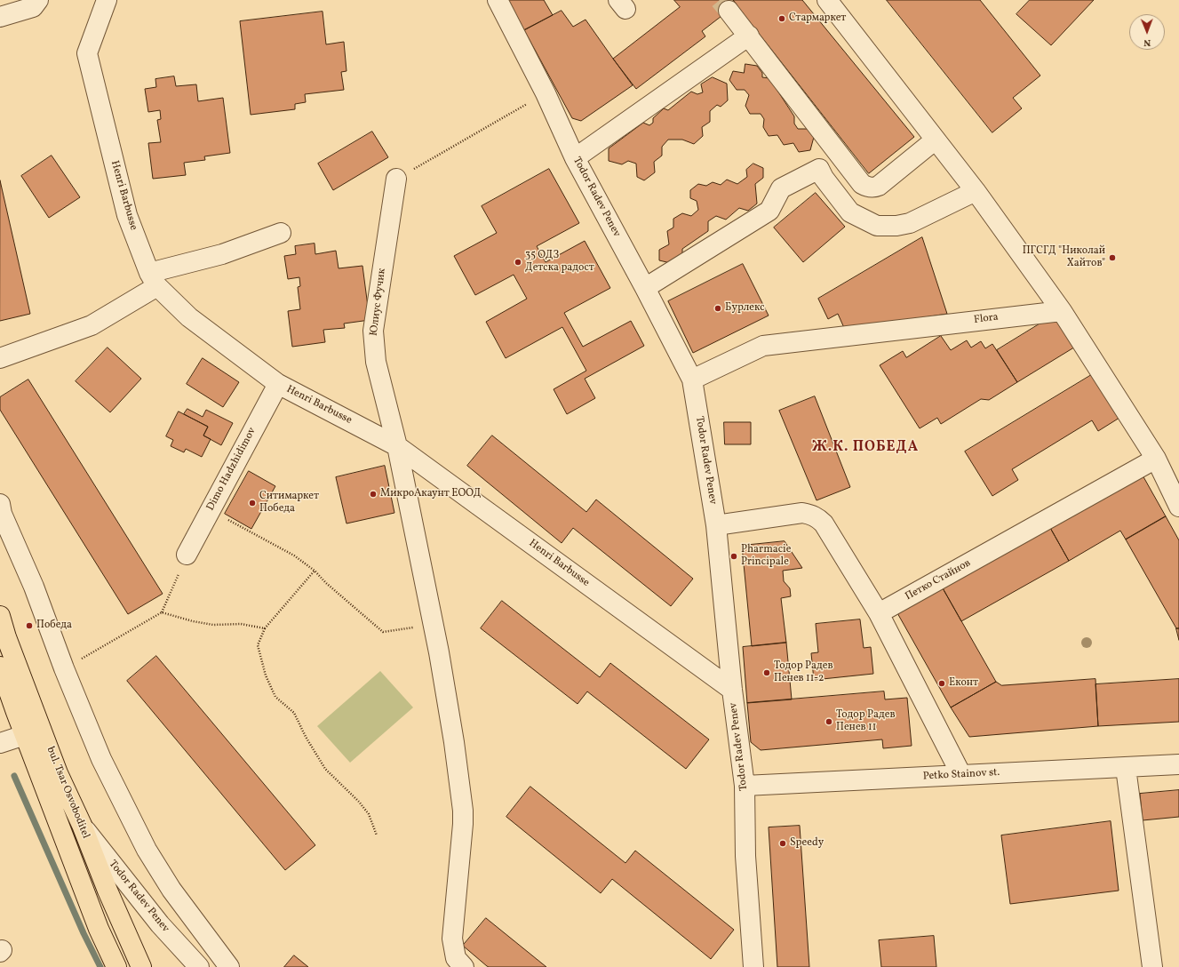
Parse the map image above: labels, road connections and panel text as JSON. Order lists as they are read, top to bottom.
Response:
{
  "streets": {
    "main road": ["bul. Tsar Osvoboditel"],
    "street": [
      "Henri Barbusse",
      "Todor Radev Penev",
      "Юлиус Фучик",
      "Flora",
      "Dimo Hadzhidimov",
      "Петко Стайнов",
      "Petko Stainov st."
    ]
  },
  "crossings": [
    ["Henri Barbusse", "Todor Radev Penev"],
    ["Henri Barbusse", "Юлиус Фучик"],
    ["Henri Barbusse", "Dimo Hadzhidimov"],
    ["Todor Radev Penev", "Flora"],
    ["Todor Radev Penev", "Petko Stainov st."],
    ["Todor Radev Penev", "bul. Tsar Osvoboditel"]
  ],
  "districts": ["Ж.К. ПОБЕДА"],
  "places": [
    "Стармаркет",
    "ПГСГД \"Николай Хайтов\"",
    "35 ОДЗ Детска радост",
    "Бурлекс",
    "МикроАкаунт ЕООД",
    "Ситимаркет Победа",
    "Pharmacie Principale",
    "Победа",
    "Тодор Радев Пенев 11-2",
    "Еконт",
    "Тодор Радев Пенев 11",
    "Speedy"
  ],
  "north": "bottom"
}
